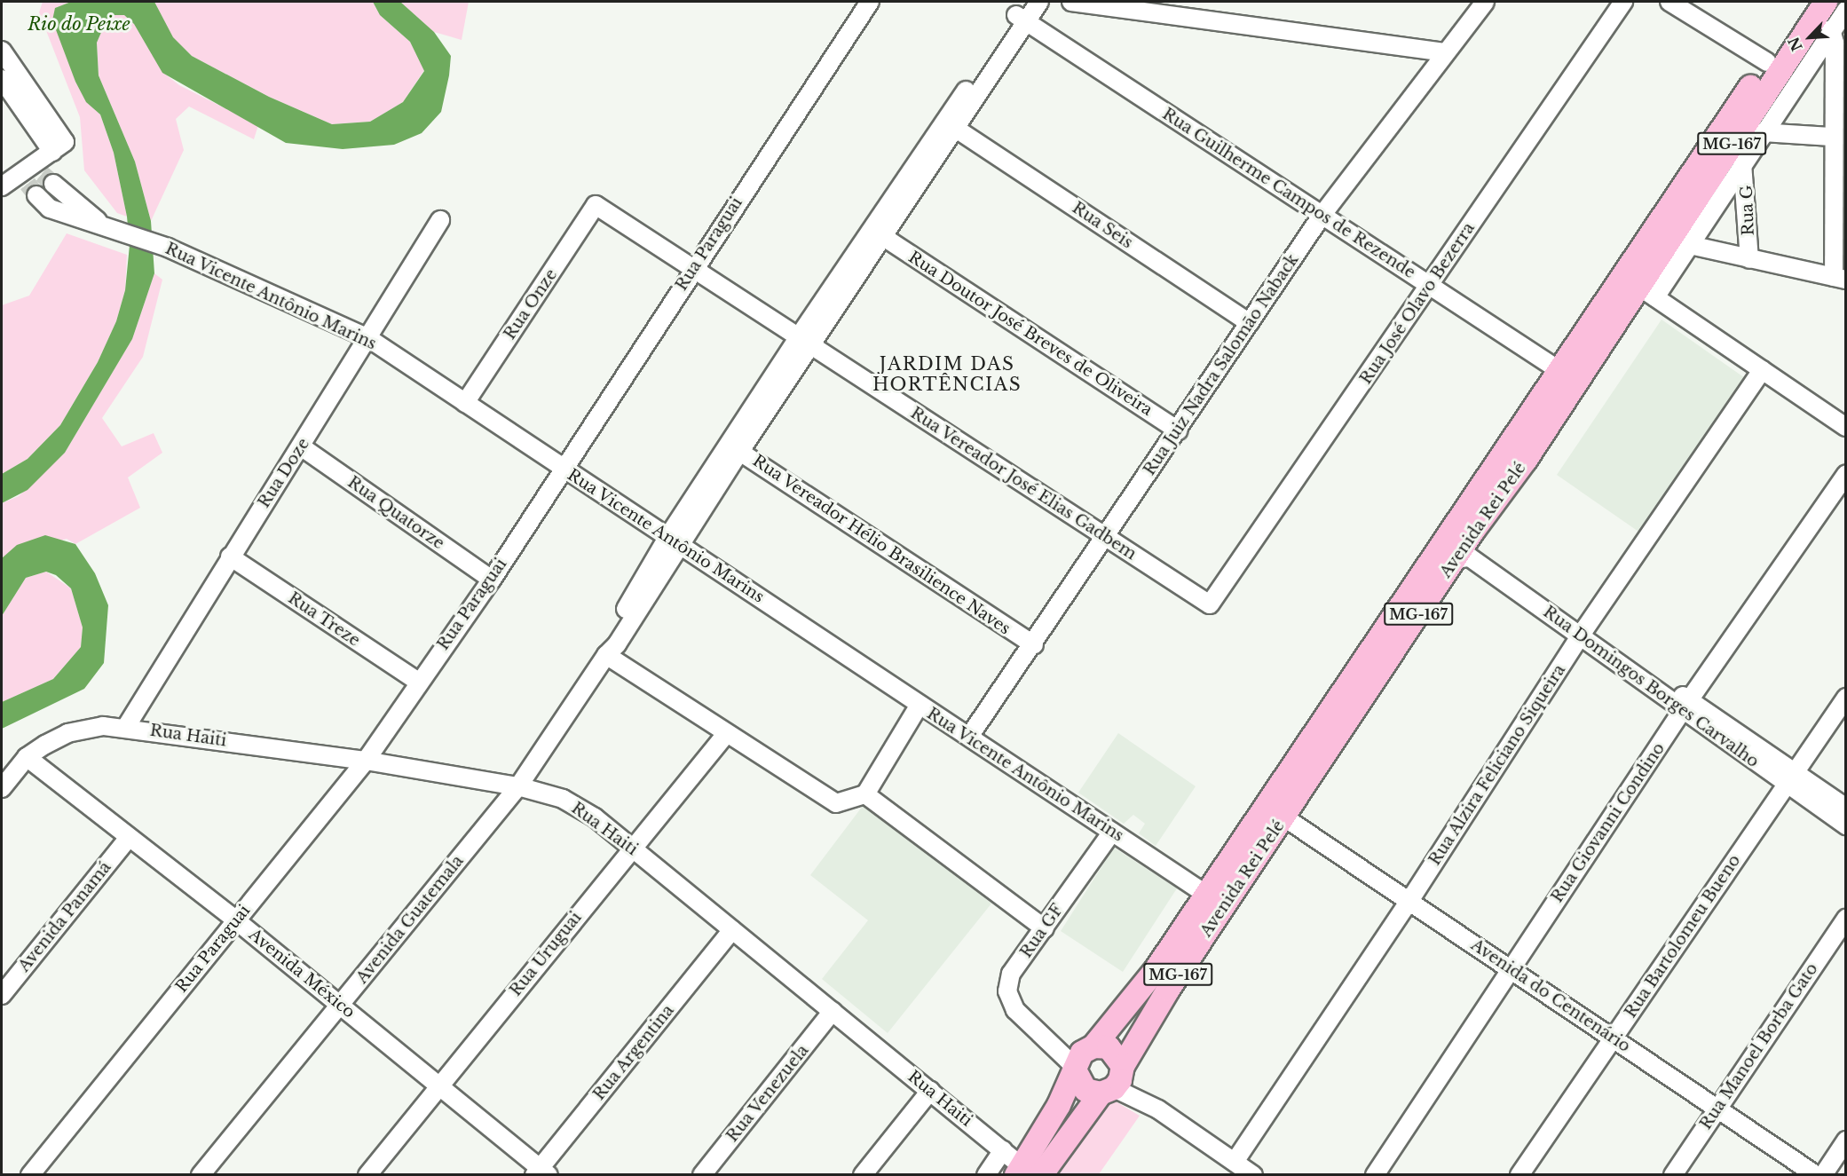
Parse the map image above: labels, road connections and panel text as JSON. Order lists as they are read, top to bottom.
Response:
{
  "streets": {
    "main road": ["MG-167", "Avenida Rei Pelé"],
    "street": [
      "Rua Guilherme Campos de Rezende",
      "Rua G",
      "Rua Seis",
      "Rua Paraguai",
      "Rua Vicente Antônio Marins",
      "Rua José Olavo Bezerra",
      "Rua Onze",
      "Rua Doutor José Breves de Oliveira",
      "Rua Juiz Nadra Salomão Naback",
      "Rua Doze",
      "Rua Vereador José Elias Gadbem",
      "Rua Quatorze",
      "Rua Vereador Hélio Brasilience Naves",
      "Rua Treze",
      "Rua Domingos Borges Carvalho",
      "Rua Haiti",
      "Rua Alzira Feliciano Siqueira",
      "Rua Giovanni Condino",
      "Avenida Panamá",
      "Avenida Guatemala",
      "Rua GF",
      "Rua Bartolomeu Bueno",
      "Rua Uruguai",
      "Avenida México",
      "Avenida do Centenário",
      "Rua Manoel Borba Gato",
      "Rua Argentina",
      "Rua Venezuela"
    ]
  },
  "crossings": [
    ["Rua Guilherme Campos de Rezende", "Rua José Olavo Bezerra"],
    ["Rua Guilherme Campos de Rezende", "Rua Juiz Nadra Salomão Naback"],
    ["Rua Guilherme Campos de Rezende", "Avenida Rei Pelé"],
    ["Rua G", "Avenida Rei Pelé"],
    ["Rua Seis", "Rua Juiz Nadra Salomão Naback"],
    ["Rua Paraguai", "Rua Vicente Antônio Marins"],
    ["Rua Paraguai", "Rua Vereador José Elias Gadbem"],
    ["Rua Paraguai", "Rua Quatorze"],
    ["Rua Paraguai", "Rua Treze"],
    ["Rua Paraguai", "Rua Haiti"],
    ["Rua Paraguai", "Avenida México"],
    ["Rua Vicente Antônio Marins", "Rua Onze"],
    ["Rua Vicente Antônio Marins", "Rua Juiz Nadra Salomão Naback"],
    ["Rua Vicente Antônio Marins", "Rua Doze"],
    ["Rua Vicente Antônio Marins", "Avenida Rei Pelé"],
    ["Rua Vicente Antônio Marins", "Avenida Guatemala"],
    ["Rua Vicente Antônio Marins", "Rua GF"],
    ["Rua José Olavo Bezerra", "Rua Vereador José Elias Gadbem"],
    ["Rua Onze", "Rua Vereador José Elias Gadbem"],
    ["Rua Doutor José Breves de Oliveira", "Rua Juiz Nadra Salomão Naback"],
    ["Rua Juiz Nadra Salomão Naback", "Rua Vereador José Elias Gadbem"],
    ["Rua Juiz Nadra Salomão Naback", "Rua Vereador Hélio Brasilience Naves"],
    ["Rua Doze", "Rua Quatorze"],
    ["Rua Doze", "Rua Treze"],
    ["Rua Doze", "Rua Haiti"],
    ["Rua Vereador José Elias Gadbem", "Avenida Guatemala"],
    ["Avenida Rei Pelé", "Rua Domingos Borges Carvalho"],
    ["Avenida Rei Pelé", "Rua Haiti"],
    ["Avenida Rei Pelé", "Rua GF"],
    ["Avenida Rei Pelé", "Avenida do Centenário"],
    ["Rua Vereador Hélio Brasilience Naves", "Avenida Guatemala"],
    ["Rua Domingos Borges Carvalho", "Rua Alzira Feliciano Siqueira"],
    ["Rua Domingos Borges Carvalho", "Rua Giovanni Condino"],
    ["Rua Domingos Borges Carvalho", "Rua Bartolomeu Bueno"],
    ["Rua Haiti", "Avenida Guatemala"],
    ["Rua Haiti", "Rua Uruguai"],
    ["Rua Haiti", "Avenida México"],
    ["Rua Haiti", "Rua Argentina"],
    ["Rua Haiti", "Rua Venezuela"],
    ["Rua Alzira Feliciano Siqueira", "Avenida do Centenário"],
    ["Rua Giovanni Condino", "Avenida do Centenário"],
    ["Avenida Panamá", "Avenida México"],
    ["Avenida Guatemala", "Avenida México"],
    ["Rua Bartolomeu Bueno", "Avenida do Centenário"],
    ["Rua Uruguai", "Avenida México"],
    ["Avenida México", "Rua Argentina"],
    ["Avenida do Centenário", "Rua Manoel Borba Gato"]
  ],
  "districts": ["JARDIM DAS HORTÊNCIAS"],
  "water": ["Rio do Peixe"],
  "north": "bottom left"
}
